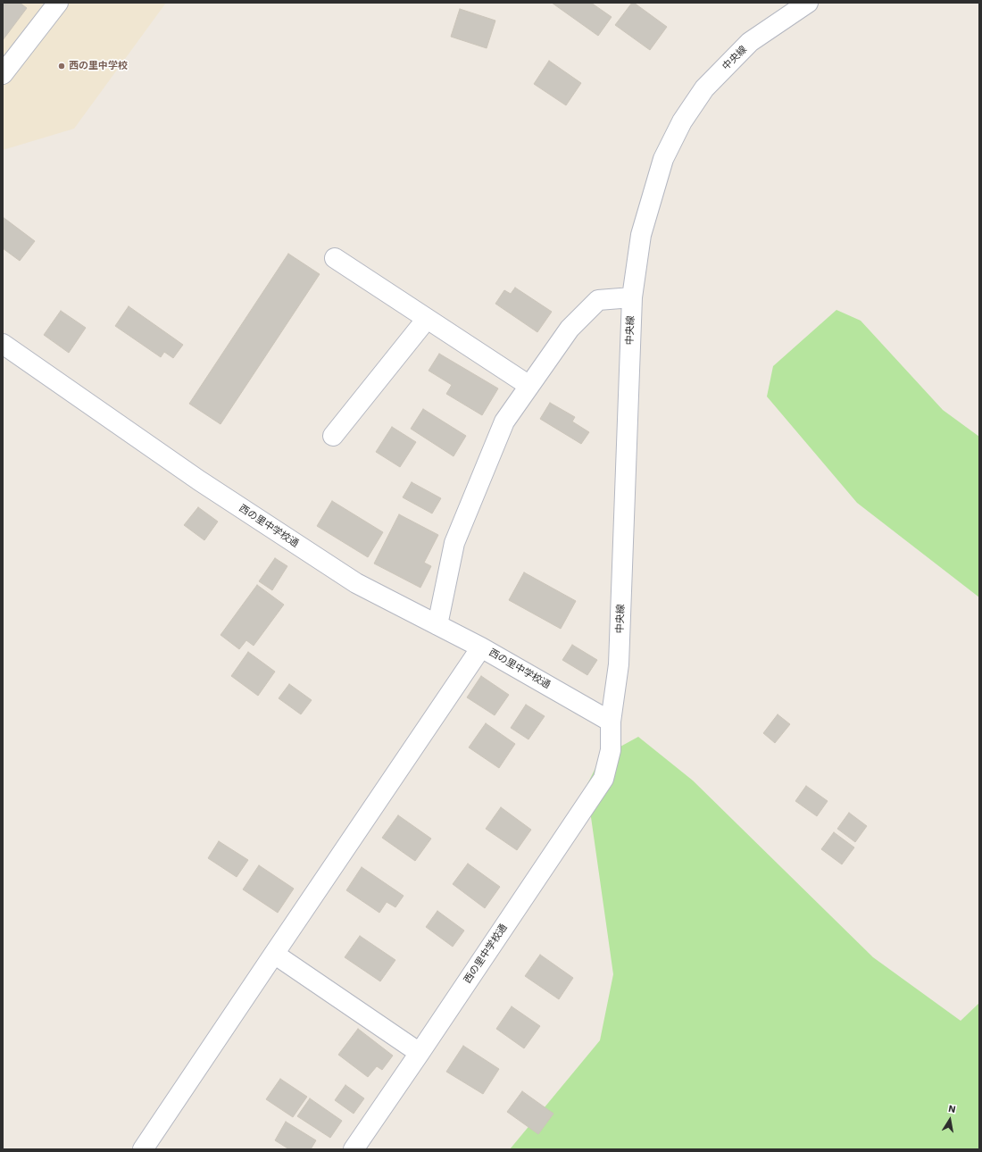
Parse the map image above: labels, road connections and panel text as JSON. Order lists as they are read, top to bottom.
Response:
{
  "streets": {
    "street": ["中央線", "西の里中学校通"]
  },
  "crossings": [
    ["中央線", "西の里中学校通"]
  ],
  "places": ["西の里中学校"],
  "north": "top"
}
